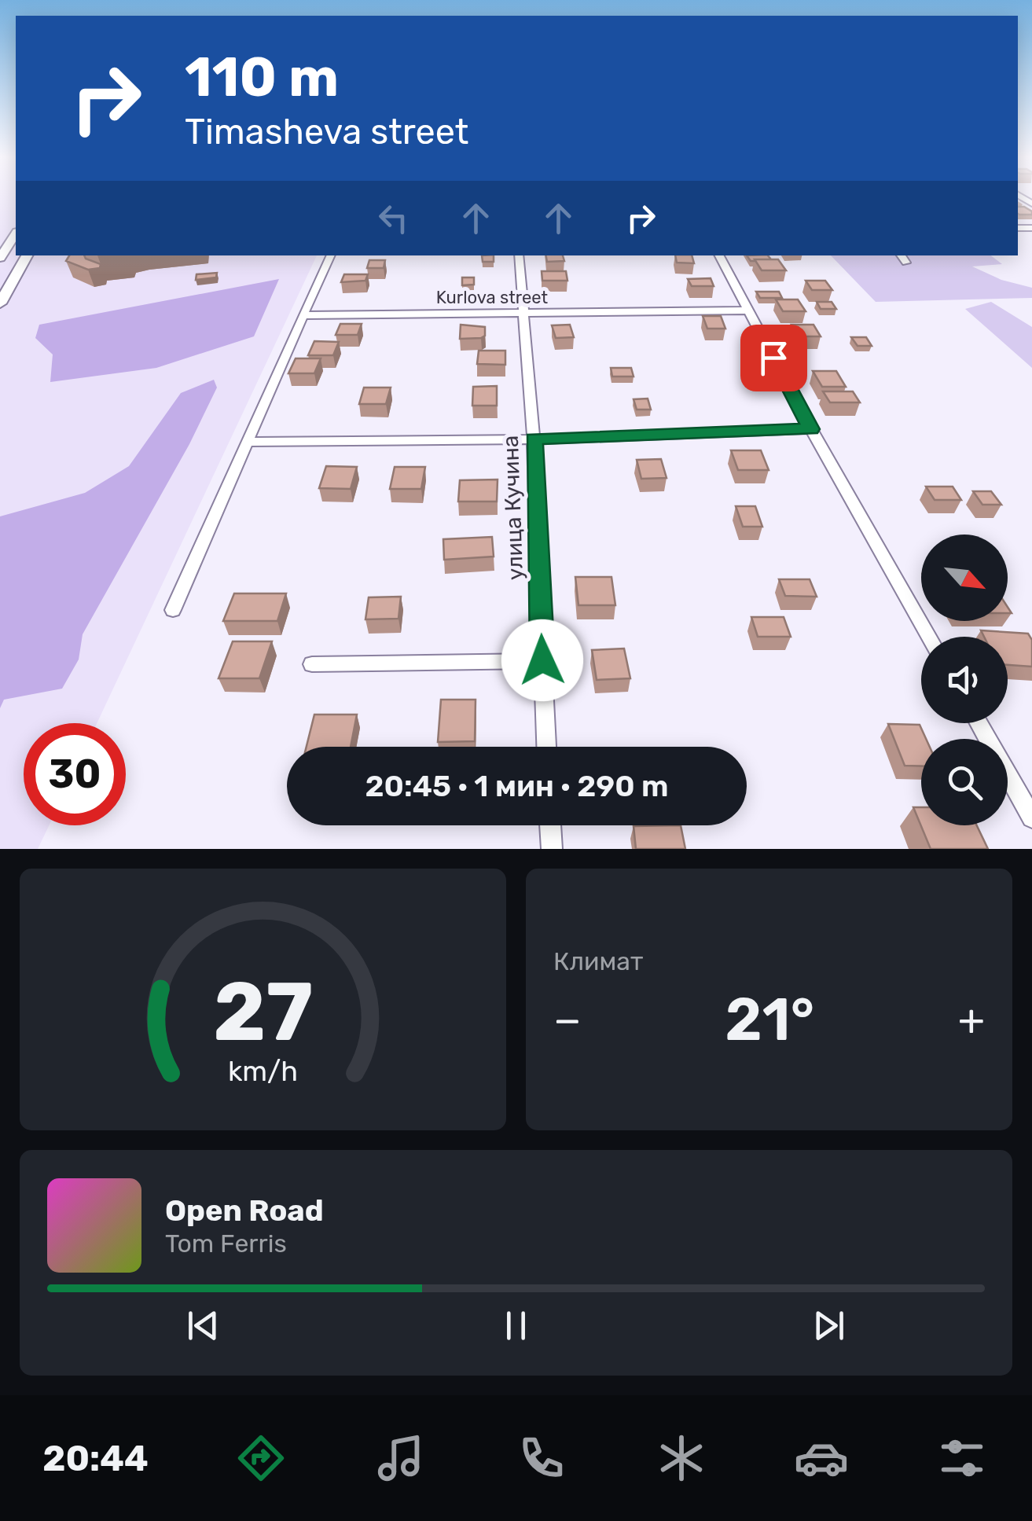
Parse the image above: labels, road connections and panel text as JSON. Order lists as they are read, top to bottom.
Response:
{
  "streets": {
    "street": ["Kurlova street", "улица Кучина"]
  },
  "crossings": [
    ["Kurlova street", "улица Кучина"]
  ],
  "north": "bottom right",
  "page": {
    "turn": ["110 m", "Timasheva street"],
    "limit": "30",
    "trip": "20:45 · 1 мин · 290 m",
    "tile": "Климат",
    "heat": ["−", "21°", "+"],
    "song": ["Open Road", "Tom Ferris"],
    "tabs": "20:44",
    "gauge": ["27", "km/h"]
  }
}
